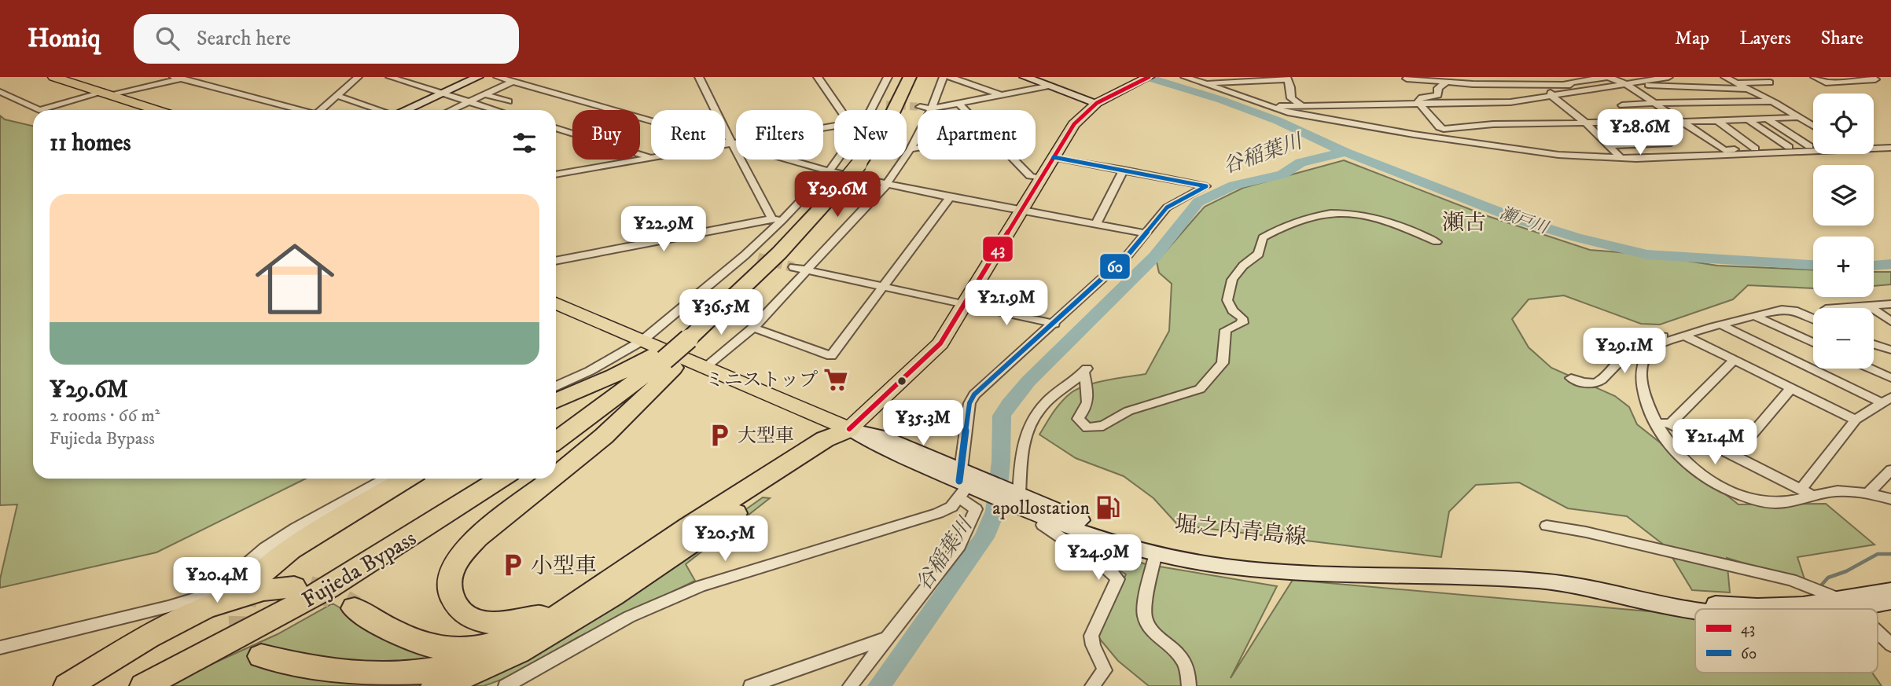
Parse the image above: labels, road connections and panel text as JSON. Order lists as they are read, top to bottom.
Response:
{
  "streets": {
    "highway": ["Fujieda Bypass"],
    "main road": ["堀之内青島線"]
  },
  "districts": ["瀬古"],
  "water": ["谷稲葉川", "瀬戸川"],
  "places": {
    "supermarket": ["ミニストップ"],
    "parking": ["大型車", "小型車"],
    "fuel station": ["apollostation"]
  },
  "lines": ["transit line 43", "transit line 60"],
  "legend": ["43", "60"],
  "page": {
    "header": "Homiq",
    "search": "Search here",
    "nav": ["Map", "Layers", "Share"],
    "map_buttons": ["+", "−"],
    "price": [
      "¥28.6M",
      "¥29.6M",
      "¥22.9M",
      "¥21.9M",
      "¥36.5M",
      "¥29.1M",
      "¥35.3M",
      "¥21.4M",
      "¥20.5M",
      "¥24.9M",
      "¥20.4M"
    ],
    "chip": [
      "Buy",
      "Rent",
      "Filters",
      "New",
      "Apartment"
    ],
    "heading": "11 homes",
    "list": [
      {
        "name": "¥29.6M",
        "note": "2 rooms · 66 m² · Fujieda Bypass"
      }
    ]
  }
}
